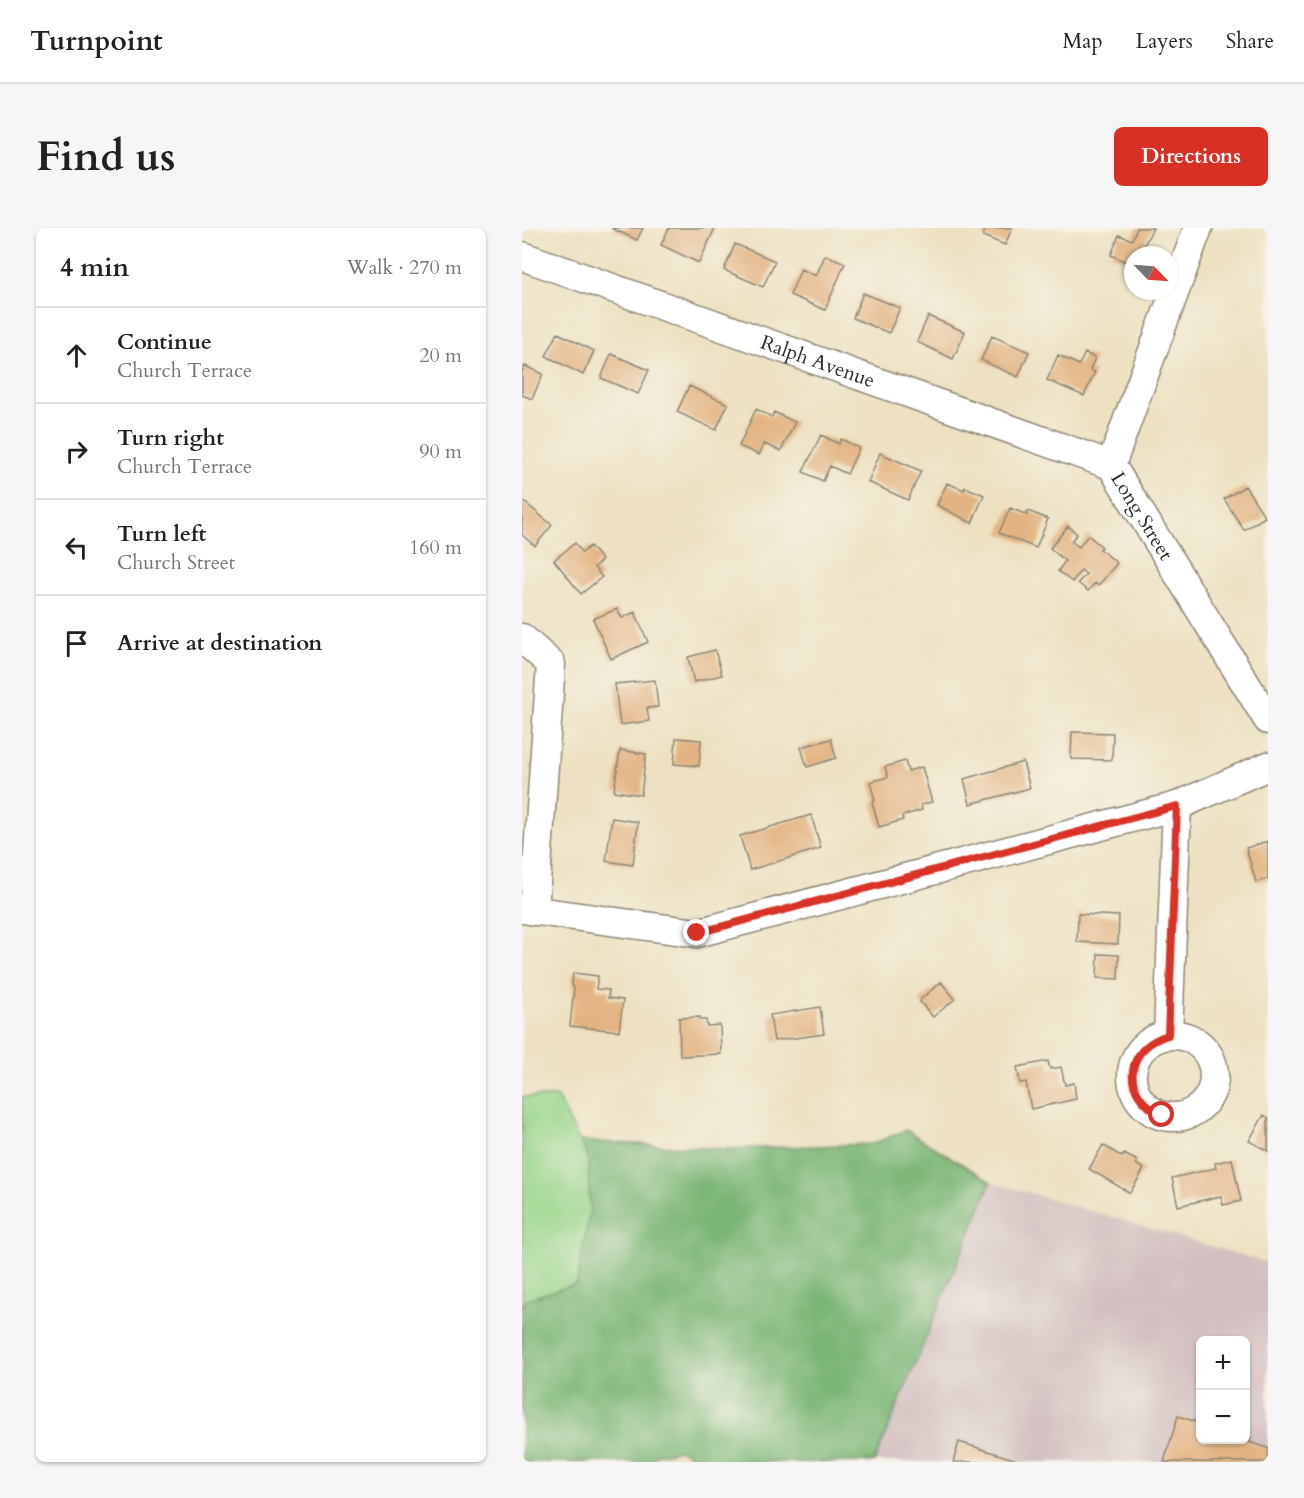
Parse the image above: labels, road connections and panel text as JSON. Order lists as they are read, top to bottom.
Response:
{
  "streets": {
    "street": ["Ralph Avenue", "Long Street"]
  },
  "crossings": [
    ["Ralph Avenue", "Long Street"]
  ],
  "north": "bottom right",
  "page": {
    "header": "Turnpoint",
    "nav": ["Map", "Layers", "Share"],
    "buttons": "Directions",
    "title": "Find us",
    "heading": ["4 min", "Walk · 270 m"],
    "list": [
      ["Continue", "Church Terrace", "20 m"],
      ["Turn right", "Church Terrace", "90 m"],
      ["Turn left", "Church Street", "160 m"],
      "Arrive at destination"
    ],
    "map_buttons": ["+", "−"]
  }
}
